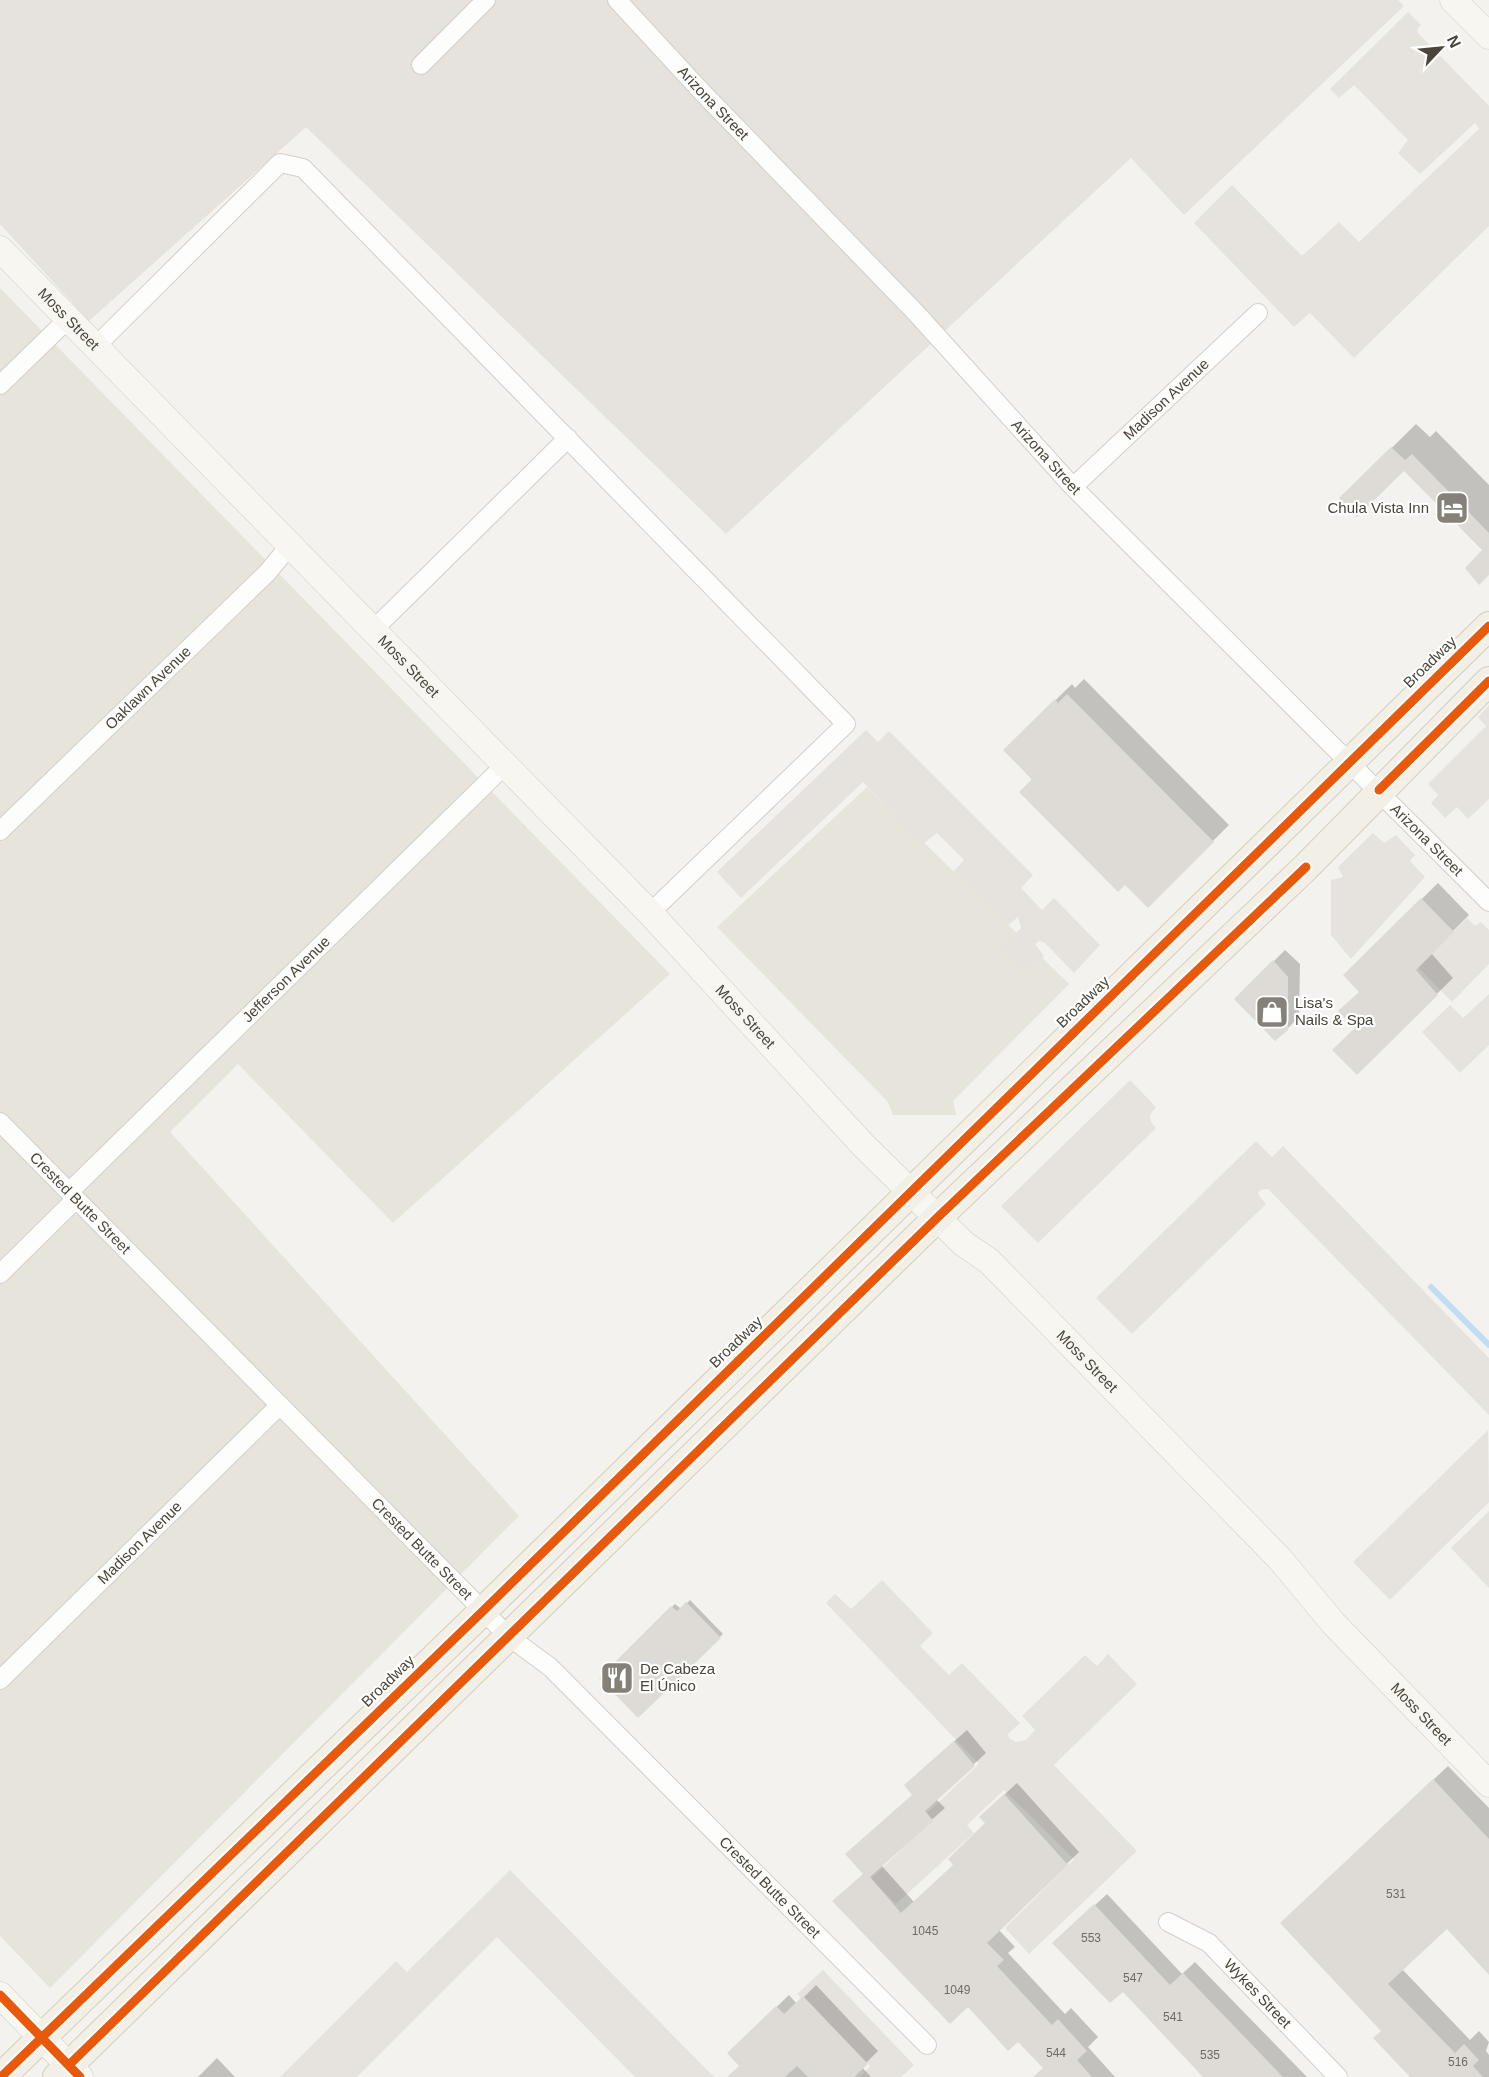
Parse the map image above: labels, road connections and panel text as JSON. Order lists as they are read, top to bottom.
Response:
{
  "streets": {
    "main road": ["Broadway"],
    "street": [
      "Arizona Street",
      "Moss Street",
      "Madison Avenue",
      "Oaklawn Avenue",
      "Jefferson Avenue",
      "Crested Butte Street",
      "Wykes Street"
    ]
  },
  "crossings": [
    ["Arizona Street", "Madison Avenue"],
    ["Arizona Street", "Broadway"],
    ["Moss Street", "Broadway"],
    ["Moss Street", "Oaklawn Avenue"],
    ["Moss Street", "Jefferson Avenue"],
    ["Madison Avenue", "Crested Butte Street"],
    ["Broadway", "Crested Butte Street"],
    ["Jefferson Avenue", "Crested Butte Street"]
  ],
  "places": {
    "hotel": ["Chula Vista Inn"],
    "shop": ["Lisa's Nails & Spa"],
    "restaurant": ["De Cabeza El Único"]
  },
  "house_numbers": [
    "531",
    "1045",
    "553",
    "547",
    "1049",
    "541",
    "544",
    "535",
    "516"
  ],
  "north": "top right"
}
